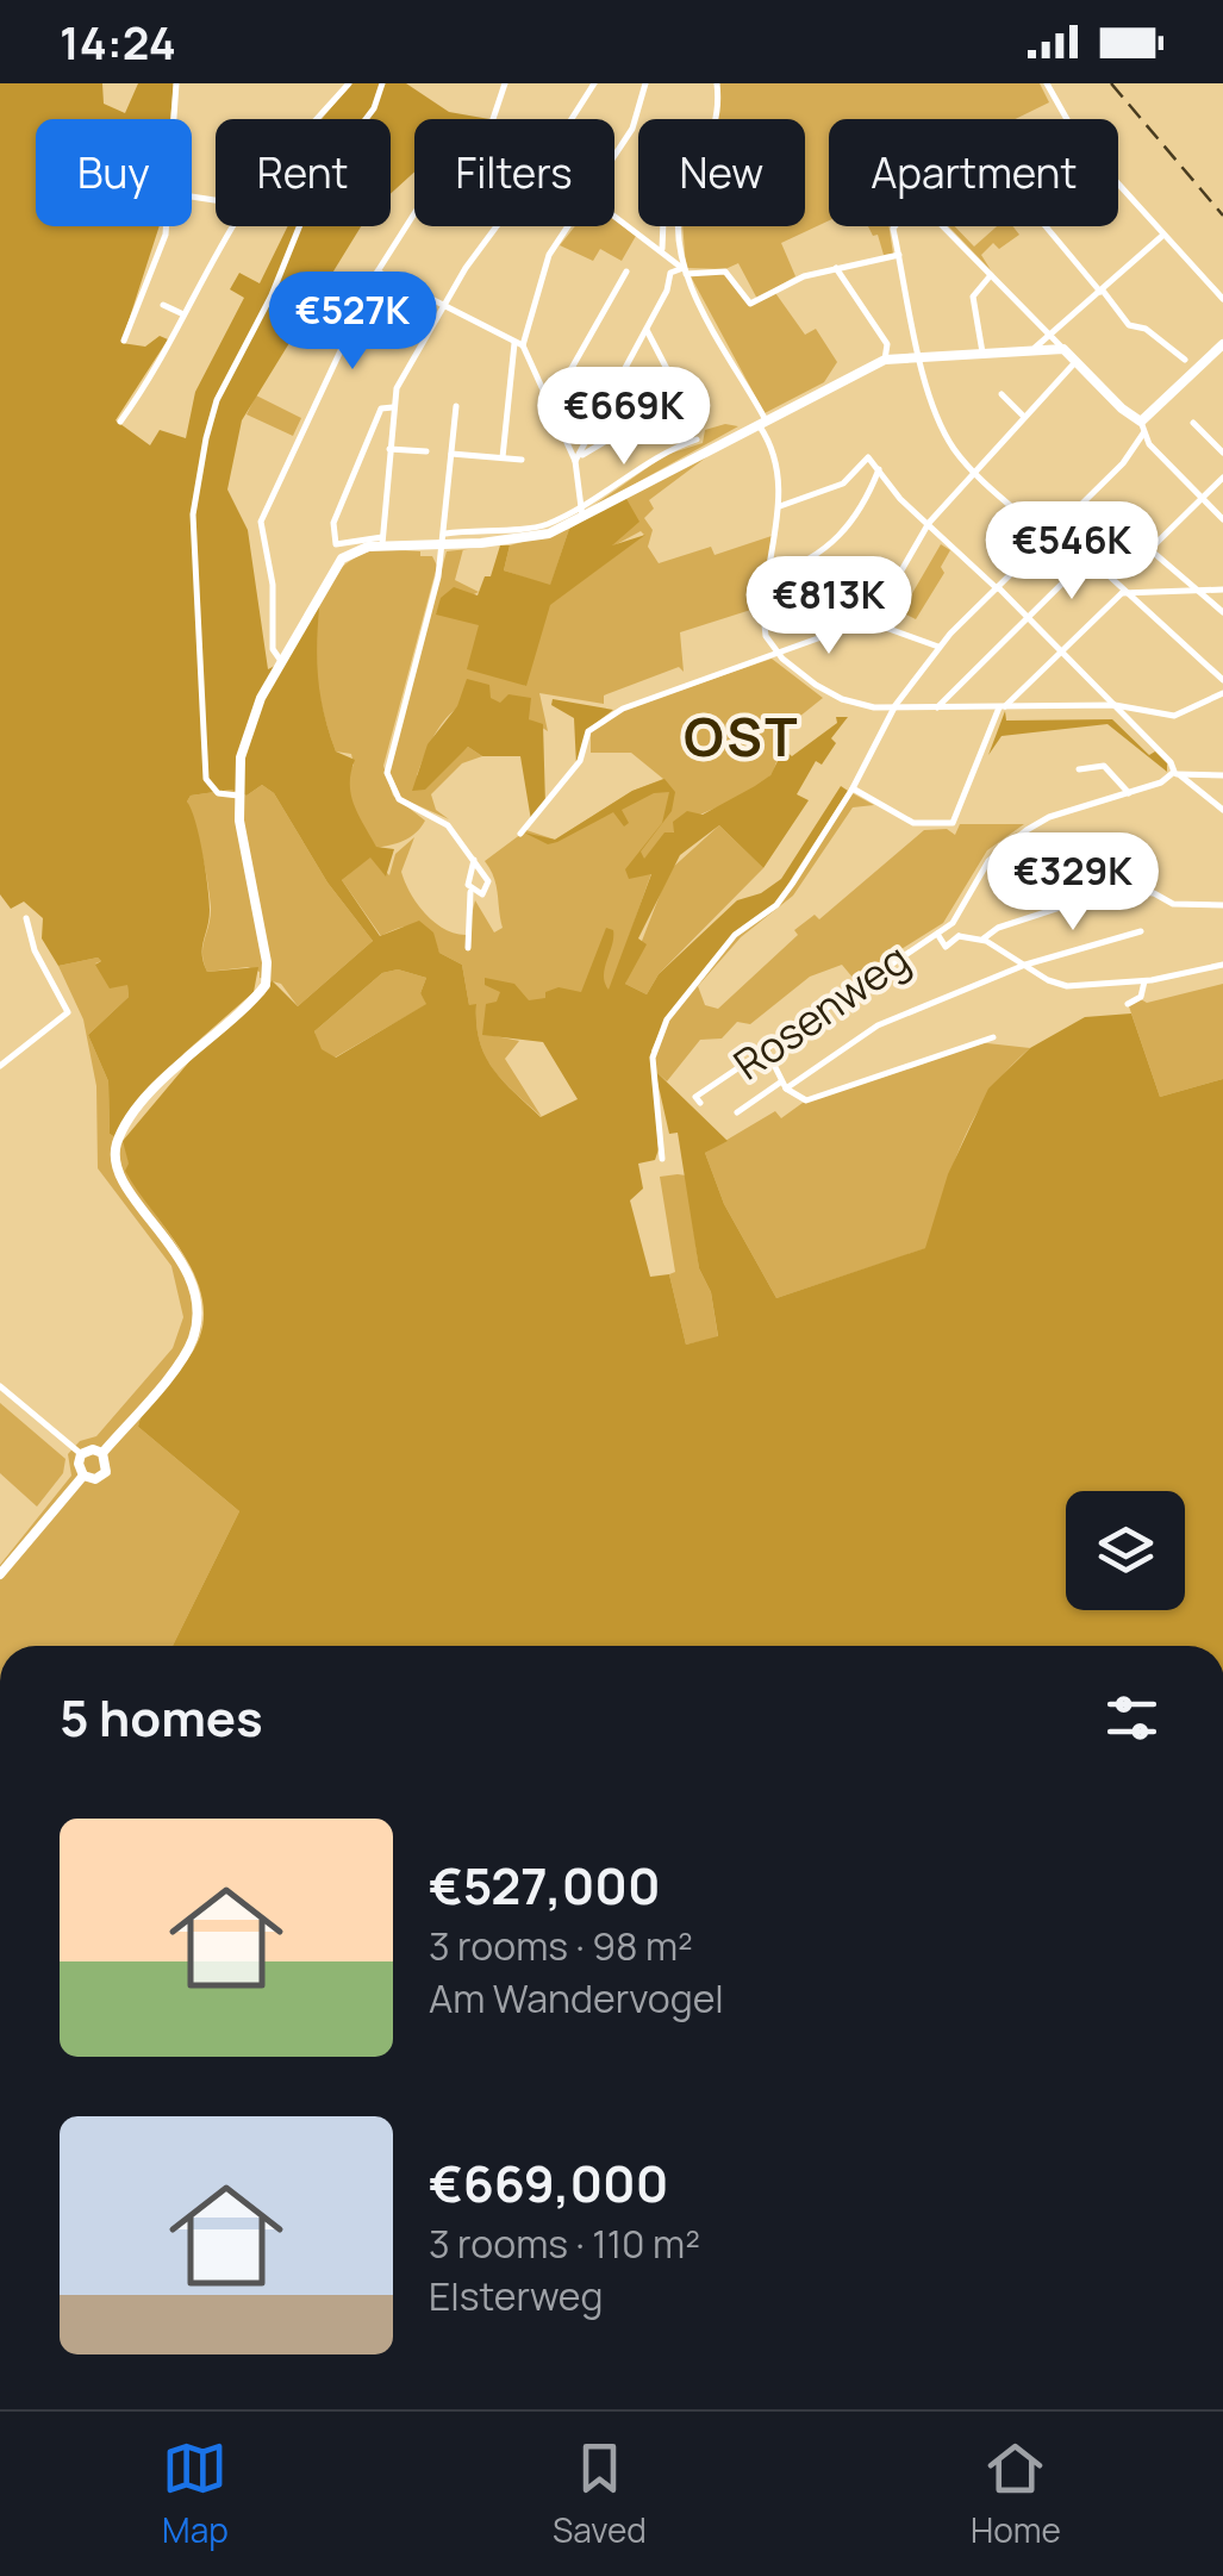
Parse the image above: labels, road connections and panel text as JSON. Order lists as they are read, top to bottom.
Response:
{
  "streets": {
    "street": ["Rosenweg"]
  },
  "districts": ["OST"],
  "page": {
    "status": "14:24",
    "chip": [
      "Buy",
      "Rent",
      "Filters",
      "New",
      "Apartment"
    ],
    "price": [
      "€527K",
      "€669K",
      "€546K",
      "€813K",
      "€329K"
    ],
    "heading": "5 homes",
    "list": [
      {
        "name": "€527,000",
        "note": "3 rooms · 98 m² · Am Wandervogel"
      },
      {
        "name": "€669,000",
        "note": "3 rooms · 110 m² · Elsterweg"
      }
    ],
    "tabs": ["Map", "Saved", "Home"]
  }
}
